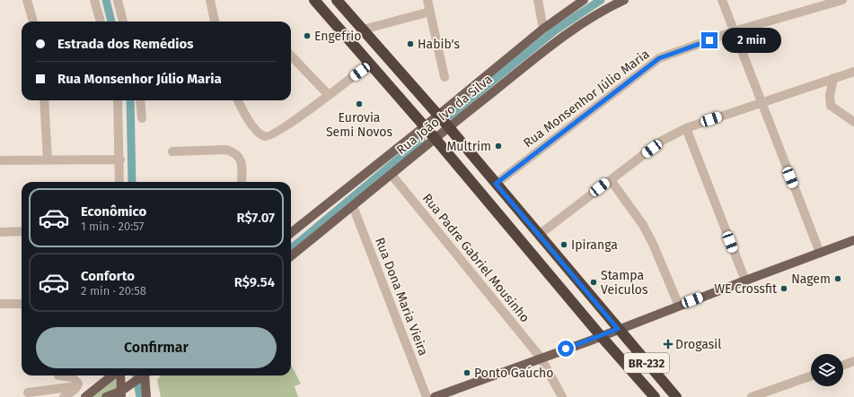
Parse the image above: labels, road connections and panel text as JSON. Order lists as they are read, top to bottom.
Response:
{
  "streets": {
    "highway": ["BR-232"],
    "main road": ["Rua João Ivo da Silva"],
    "street": ["Rua Monsenhor Júlio Maria", "Rua Padre Gabriel Mousinho", "Rua Dona Maria Vieira"]
  },
  "crossings": [
    ["Rua Monsenhor Júlio Maria", "BR-232"],
    ["Rua João Ivo da Silva", "Rua Padre Gabriel Mousinho"],
    ["Rua João Ivo da Silva", "Rua Dona Maria Vieira"],
    ["Rua João Ivo da Silva", "BR-232"]
  ],
  "places": {
    "other": [
      "Engefrio",
      "Habib's",
      "Eurovia Semi Novos",
      "Multrim",
      "Ipiranga",
      "Nagem",
      "Stampa Veiculos",
      "WE Crossfit",
      "Ponto Gaúcho"
    ],
    "health": ["Drogasil"]
  },
  "page": {
    "banner": ["Estrada dos Remédios", "Rua Monsenhor Júlio Maria"],
    "bubble": "2 min",
    "list": [
      {
        "name": "Econômico",
        "note": "1 min · 20:57",
        "value": "R$7.07"
      },
      {
        "name": "Conforto",
        "note": "2 min · 20:58",
        "value": "R$9.54"
      }
    ],
    "buttons": "Confirmar"
  }
}
